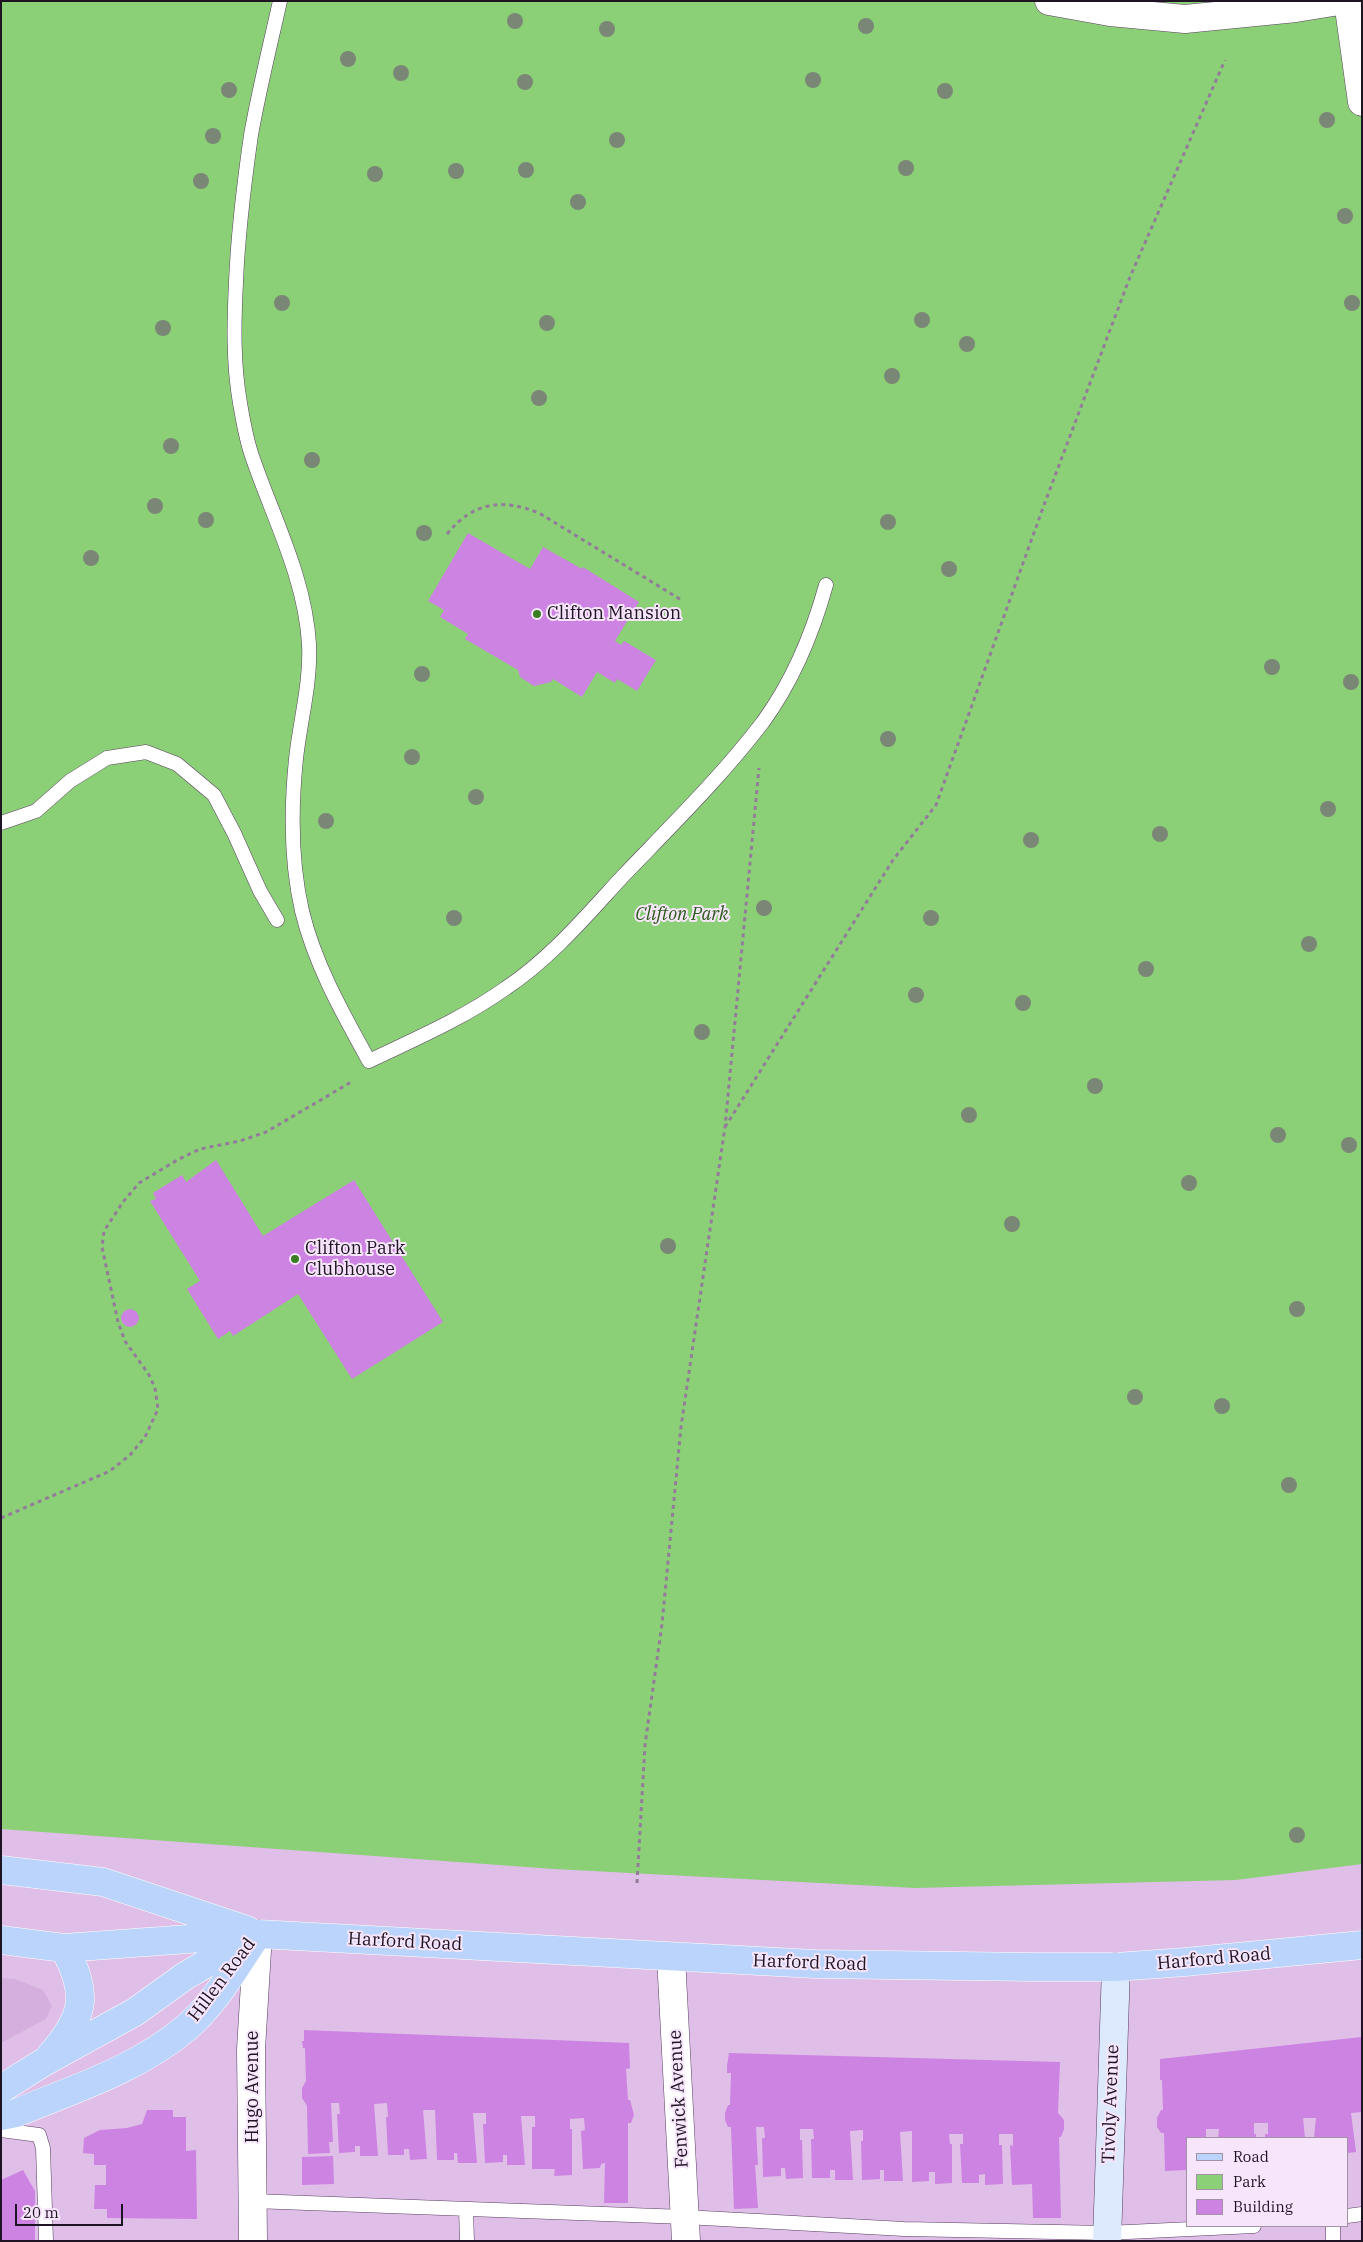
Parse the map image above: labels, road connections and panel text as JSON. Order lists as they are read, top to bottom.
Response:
{
  "streets": {
    "main road": ["Harford Road", "Hillen Road"],
    "street": ["Hugo Avenue", "Fenwick Avenue", "Tivoly Avenue"]
  },
  "crossings": [
    ["Harford Road", "Hillen Road"],
    ["Harford Road", "Hugo Avenue"],
    ["Harford Road", "Fenwick Avenue"],
    ["Harford Road", "Tivoly Avenue"],
    ["Hillen Road", "Hugo Avenue"]
  ],
  "parks": ["Clifton Park"],
  "places": ["Clifton Mansion", "Clifton Park Clubhouse"],
  "legend": ["Road", "Park", "Building"],
  "scale_bar": "20 m"
}
